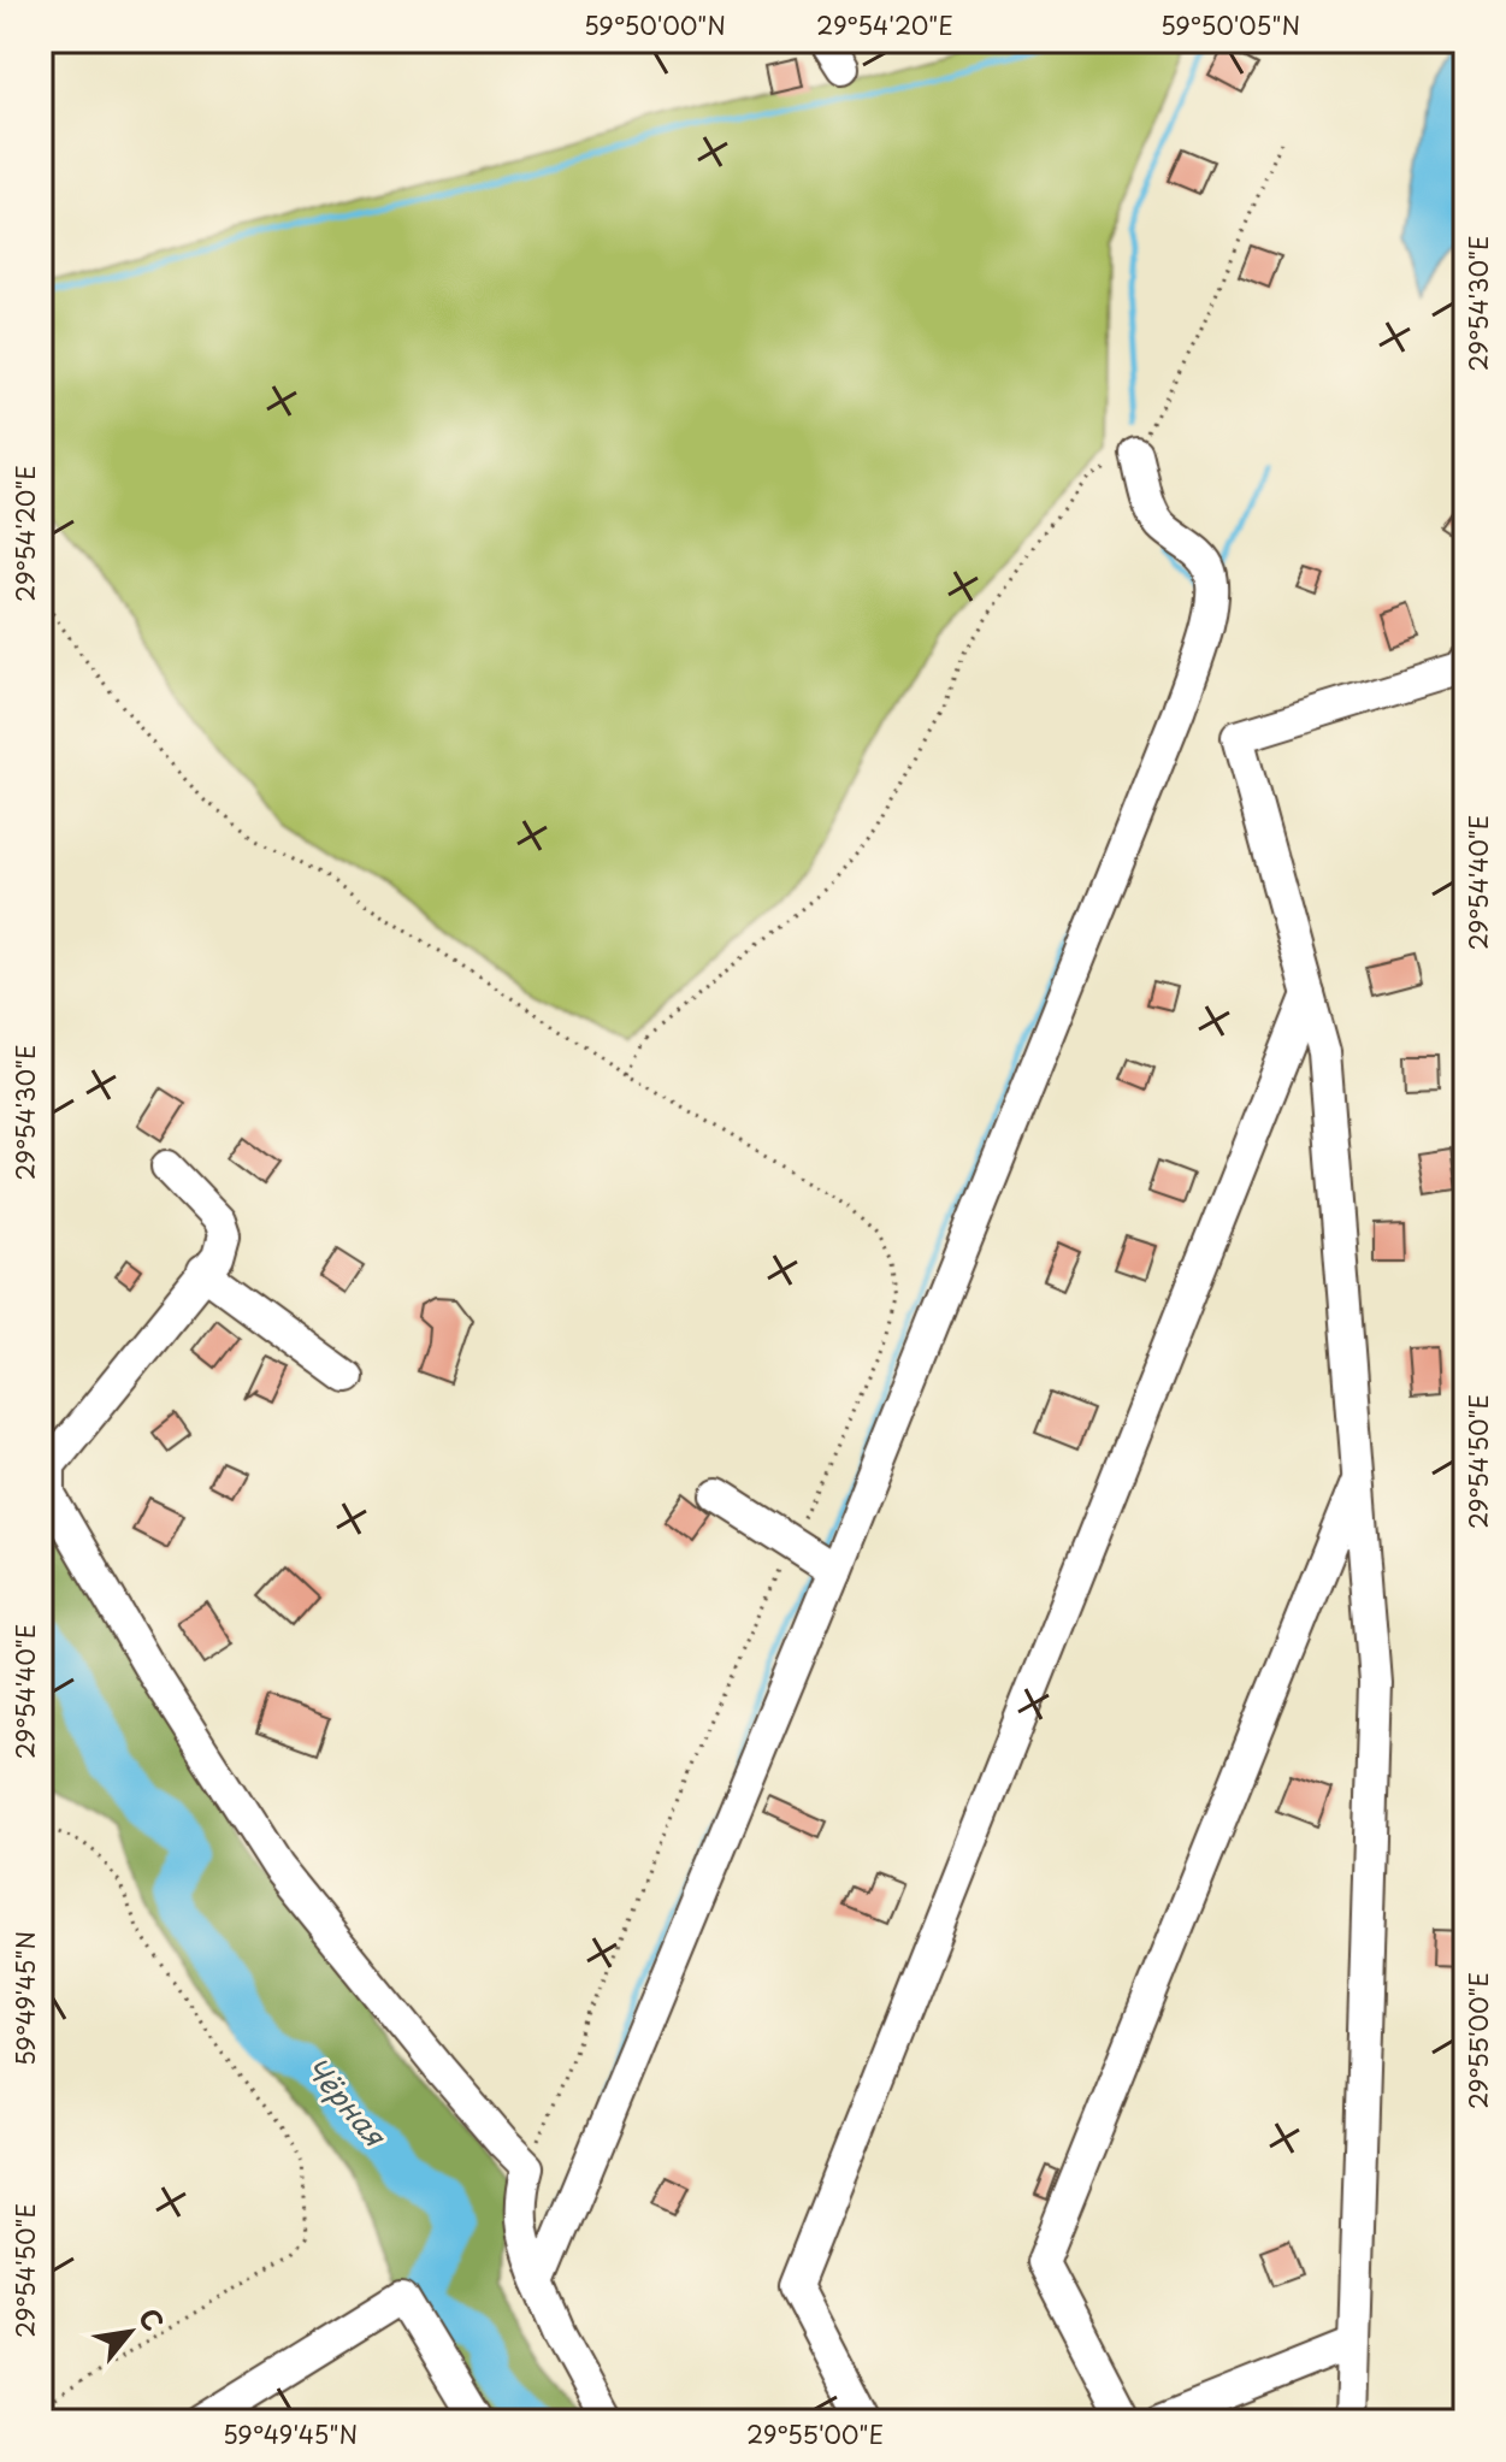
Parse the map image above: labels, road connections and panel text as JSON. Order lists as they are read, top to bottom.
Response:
{
  "water": ["Чёрная"],
  "north": "top right",
  "coordinates": [
    "59°50'00\"N",
    "29°54'20\"E",
    "59°50'05\"N",
    "29°54'30\"E",
    "29°54'40\"E",
    "29°54'50\"E",
    "59°49'45\"N",
    "29°55'00\"E"
  ]
}
